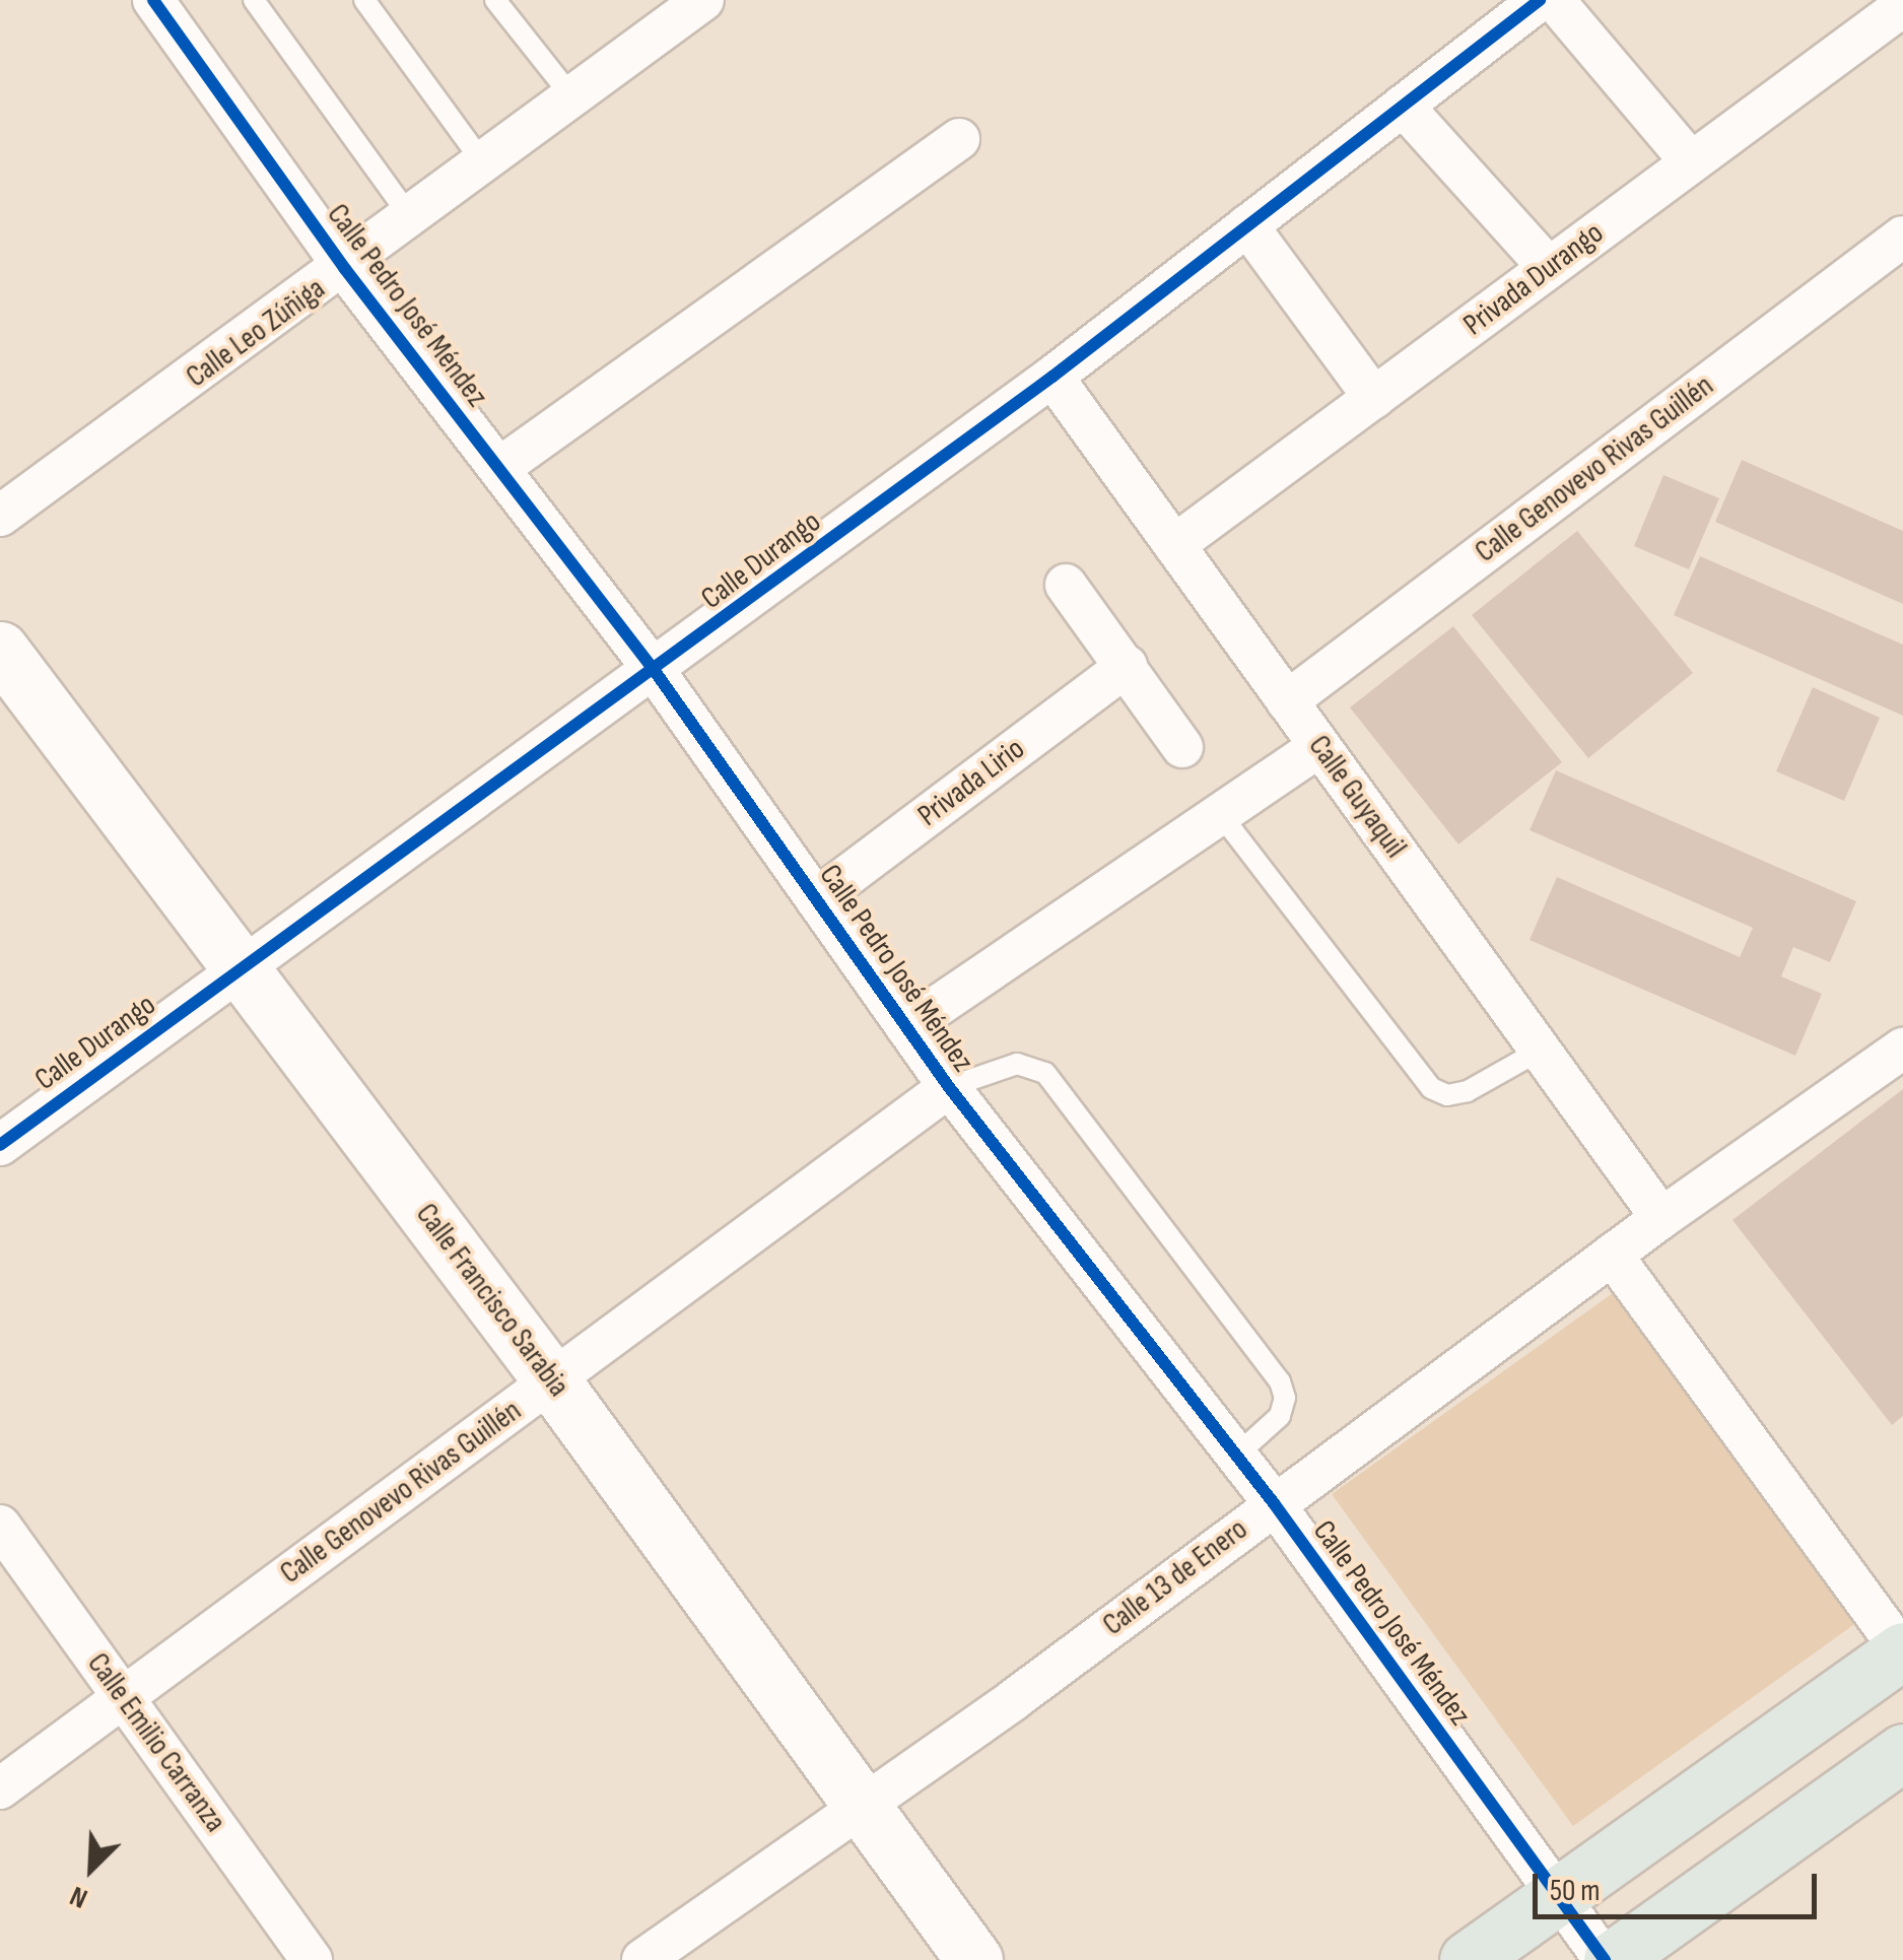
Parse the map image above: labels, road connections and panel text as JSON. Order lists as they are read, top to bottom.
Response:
{
  "streets": {
    "main road": ["Calle Francisco Sarabia"],
    "street": [
      "Privada Durango",
      "Calle Pedro José Méndez",
      "Calle Leo Zúñiga",
      "Calle Genovevo Rivas Guillén",
      "Calle Durango",
      "Privada Lirio",
      "Calle Guyaquil",
      "Calle 13 de Enero",
      "Calle Emilio Carranza"
    ]
  },
  "crossings": [
    ["Privada Durango", "Calle Guyaquil"],
    ["Calle Pedro José Méndez", "Calle Leo Zúñiga"],
    ["Calle Pedro José Méndez", "Calle Genovevo Rivas Guillén"],
    ["Calle Pedro José Méndez", "Calle Durango"],
    ["Calle Pedro José Méndez", "Privada Lirio"],
    ["Calle Pedro José Méndez", "Calle 13 de Enero"],
    ["Calle Genovevo Rivas Guillén", "Calle Guyaquil"],
    ["Calle Genovevo Rivas Guillén", "Calle Francisco Sarabia"],
    ["Calle Genovevo Rivas Guillén", "Calle Emilio Carranza"],
    ["Calle Durango", "Calle Guyaquil"],
    ["Calle Durango", "Calle Francisco Sarabia"],
    ["Calle Guyaquil", "Calle 13 de Enero"],
    ["Calle Francisco Sarabia", "Calle 13 de Enero"]
  ],
  "scale_bar": "50 m",
  "north": "bottom left"
}
